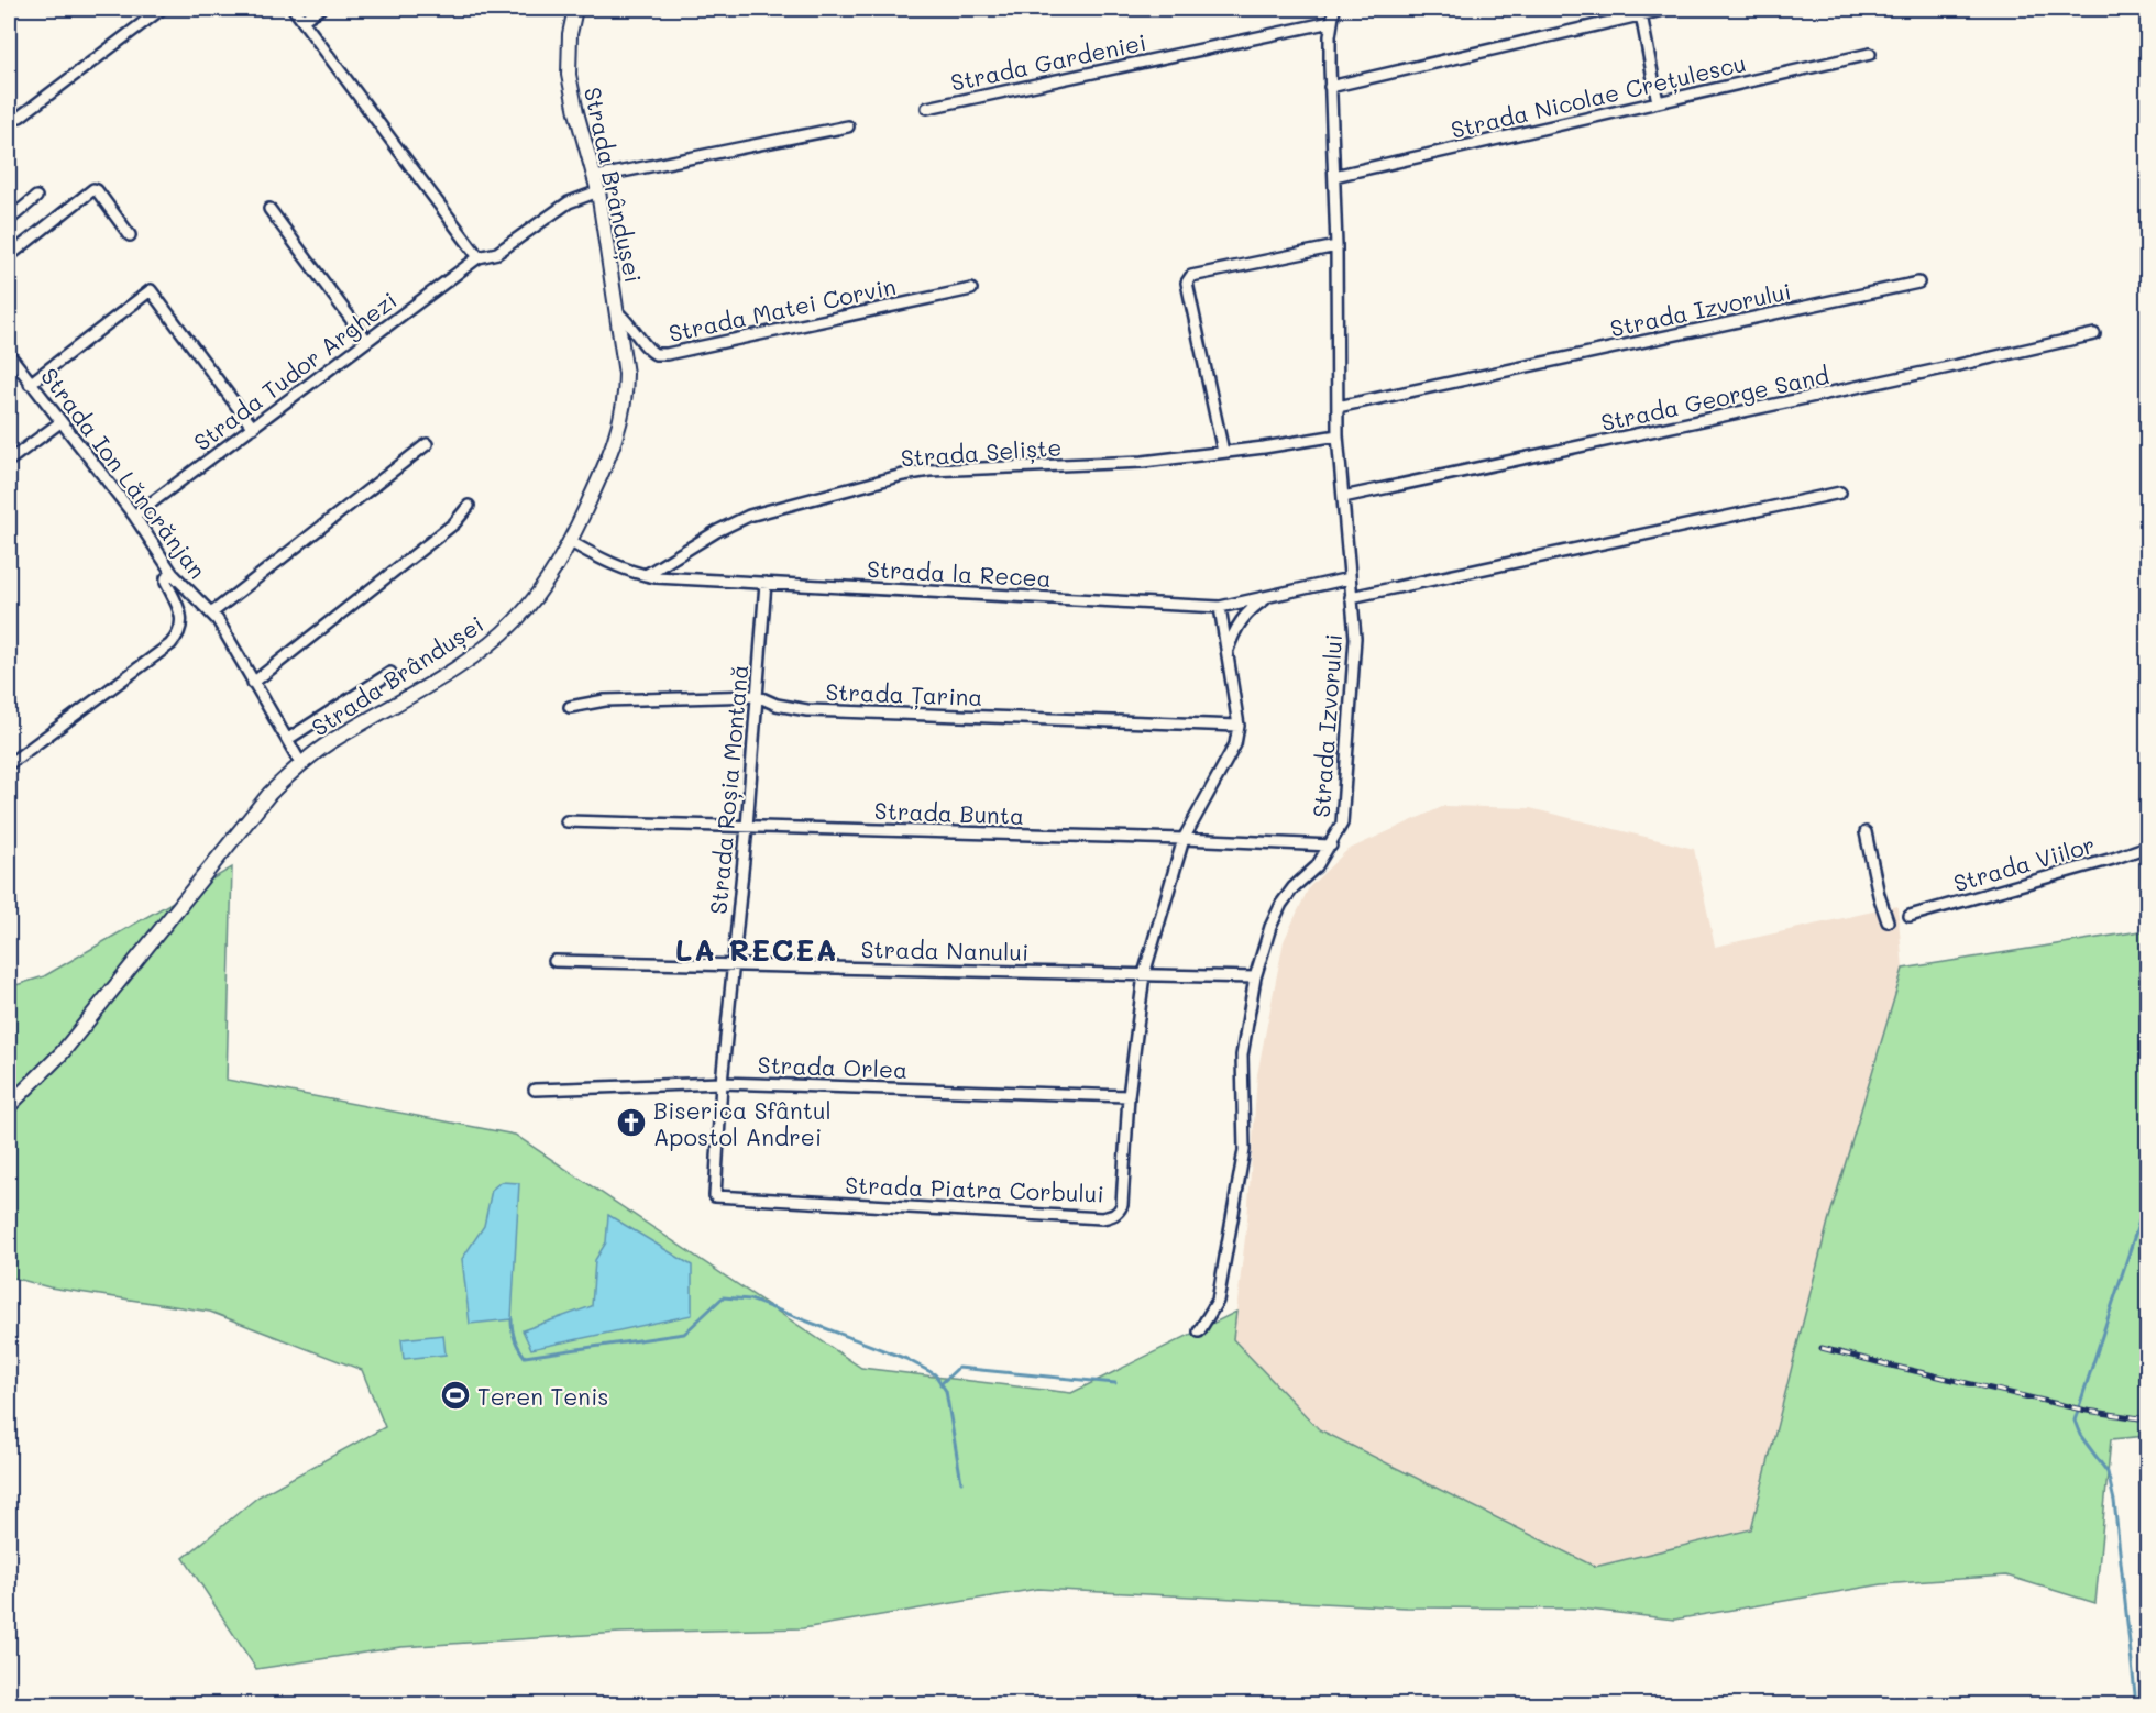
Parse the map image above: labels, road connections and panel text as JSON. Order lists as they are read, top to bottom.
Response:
{
  "streets": {
    "main road": ["Strada Brândușei"],
    "street": [
      "Strada Gardeniei",
      "Strada Nicolae Crețulescu",
      "Strada Matei Corvin",
      "Strada Izvorului",
      "Strada Tudor Arghezi",
      "Strada George Sand",
      "Strada Seliște",
      "Strada Ion Lăncrănjan",
      "Strada la Recea",
      "Strada Țarina",
      "Strada Roșia Montană",
      "Strada Bunta",
      "Strada Viilor",
      "Strada Nanului",
      "Strada Orlea",
      "Strada Piatra Corbului"
    ]
  },
  "crossings": [
    ["Strada Gardeniei", "Strada Izvorului"],
    ["Strada Nicolae Crețulescu", "Strada Izvorului"],
    ["Strada Brândușei", "Strada Matei Corvin"],
    ["Strada Brândușei", "Strada Tudor Arghezi"],
    ["Strada Brândușei", "Strada Ion Lăncrănjan"],
    ["Strada Brândușei", "Strada la Recea"],
    ["Strada Izvorului", "Strada George Sand"],
    ["Strada Izvorului", "Strada Seliște"],
    ["Strada Izvorului", "Strada la Recea"],
    ["Strada Izvorului", "Strada Bunta"],
    ["Strada Izvorului", "Strada Nanului"],
    ["Strada Tudor Arghezi", "Strada Ion Lăncrănjan"],
    ["Strada Seliște", "Strada la Recea"],
    ["Strada la Recea", "Strada Roșia Montană"],
    ["Strada la Recea", "Strada Piatra Corbului"],
    ["Strada Țarina", "Strada Roșia Montană"],
    ["Strada Țarina", "Strada Piatra Corbului"],
    ["Strada Roșia Montană", "Strada Bunta"],
    ["Strada Roșia Montană", "Strada Nanului"],
    ["Strada Roșia Montană", "Strada Orlea"],
    ["Strada Roșia Montană", "Strada Piatra Corbului"],
    ["Strada Bunta", "Strada Piatra Corbului"],
    ["Strada Nanului", "Strada Piatra Corbului"],
    ["Strada Orlea", "Strada Piatra Corbului"]
  ],
  "districts": ["LA RECEA"],
  "places": {
    "church": ["Biserica Sfântul Apostol Andrei"],
    "sports": ["Teren Tenis"]
  }
}
